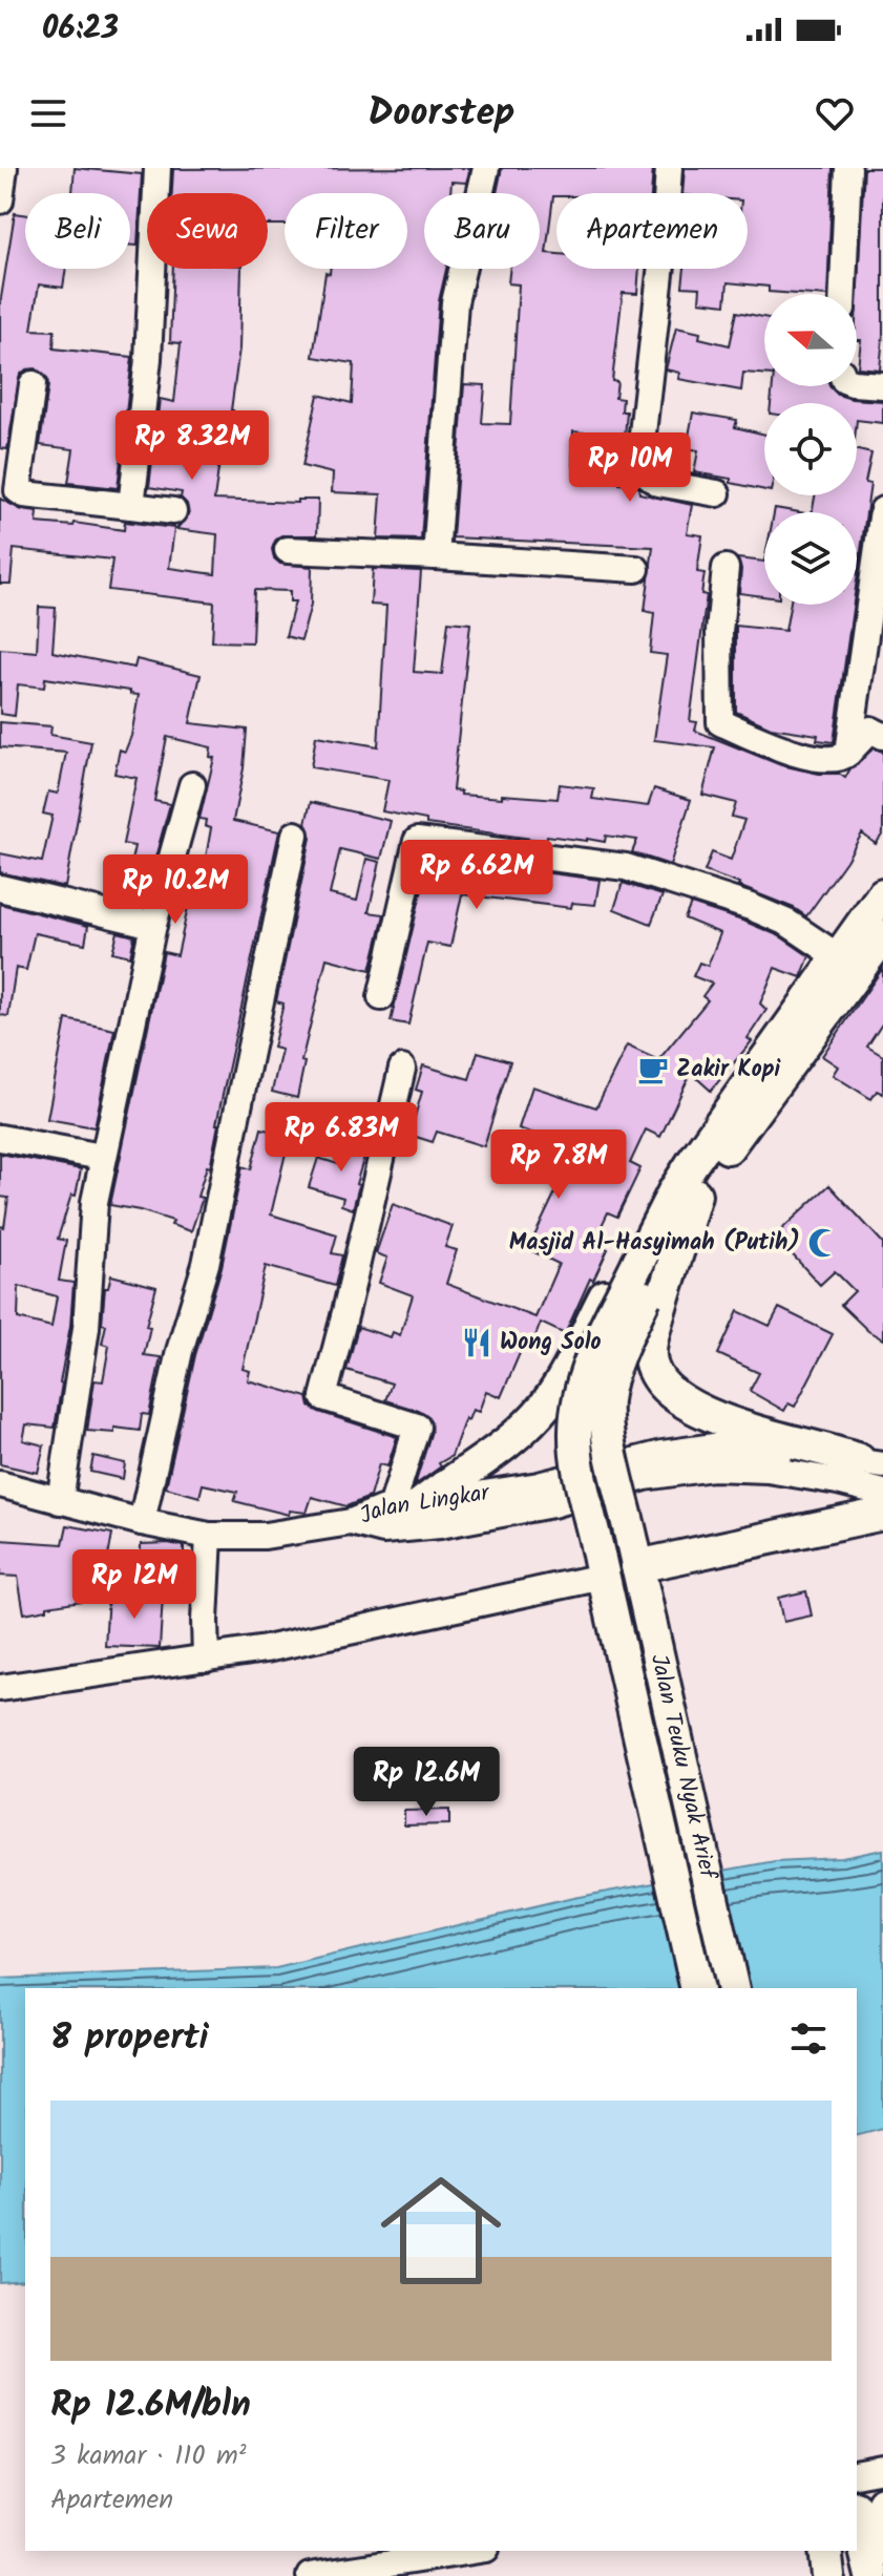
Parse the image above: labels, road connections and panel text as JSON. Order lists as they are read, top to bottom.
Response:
{
  "streets": {
    "main road": ["Jalan Teuku Nyak Arief"],
    "street": ["Jalan Lingkar"]
  },
  "places": {
    "cafe": ["Zakir Kopi"],
    "mosque": ["Masjid Al-Hasyimah (Putih)"],
    "restaurant": ["Wong Solo"]
  },
  "north": "left",
  "page": {
    "status": "06:23",
    "header": "Doorstep",
    "chip": [
      "Beli",
      "Sewa",
      "Filter",
      "Baru",
      "Apartemen"
    ],
    "price": [
      "Rp 8.32M",
      "Rp 10M",
      "Rp 6.62M",
      "Rp 10.2M",
      "Rp 6.83M",
      "Rp 7.8M",
      "Rp 12M",
      "Rp 12.6M"
    ],
    "heading": "8 properti",
    "list": [
      {
        "name": "Rp 12.6M/bln",
        "note": "3 kamar · 110 m² · Apartemen"
      }
    ]
  }
}
